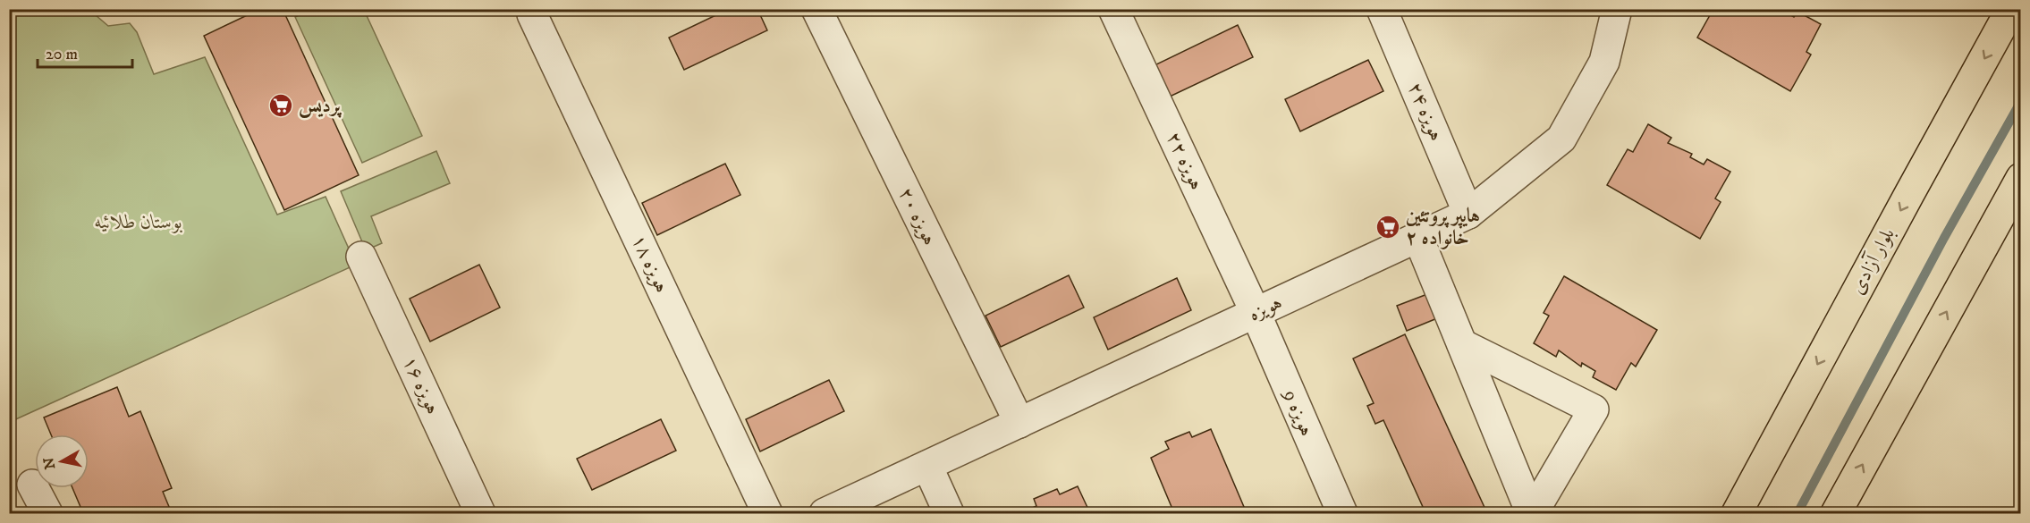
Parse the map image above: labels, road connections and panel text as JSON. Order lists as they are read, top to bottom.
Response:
{
  "streets": {
    "main road": ["بلوار آزادی"],
    "street": [
      "هویزه ‍۲۴",
      "هویزه ‍۲۲",
      "هویزه ‍۲۰",
      "هویزه ‍۱۸",
      "هویزه",
      "هویزه ‍۱۶",
      "هویزه 9"
    ]
  },
  "crossings": [
    ["هویزه ‍۲۴", "هویزه"],
    ["هویزه ‍۲۲", "هویزه"],
    ["هویزه ‍۲۲", "هویزه 9"],
    ["هویزه ‍۲۰", "هویزه"],
    ["هویزه", "هویزه 9"]
  ],
  "parks": ["بوستان طلائیه"],
  "places": {
    "supermarket": ["پردیس", "هایپر پروتئین خانواده ۲"]
  },
  "scale_bar": "20 m",
  "north": "left"
}
